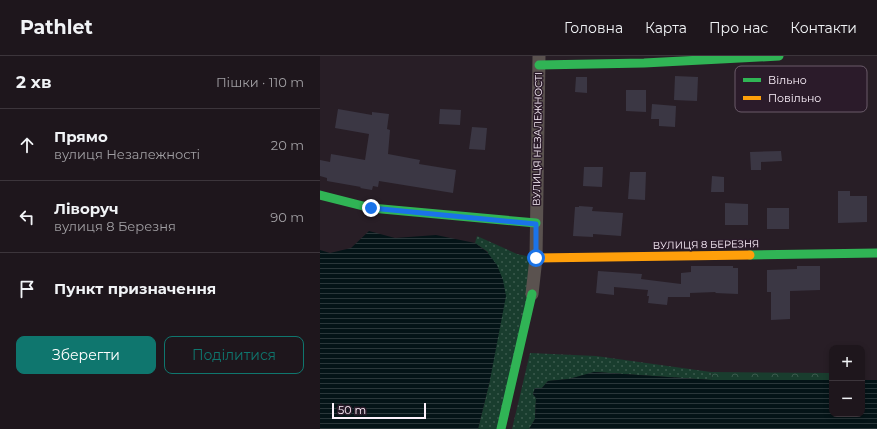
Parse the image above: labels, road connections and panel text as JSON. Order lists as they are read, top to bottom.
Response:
{
  "streets": {
    "street": ["ВУЛИЦЯ НЕЗАЛЕЖНОСТІ", "ВУЛИЦЯ 8 БЕРЕЗНЯ"]
  },
  "crossings": [
    ["ВУЛИЦЯ НЕЗАЛЕЖНОСТІ", "ВУЛИЦЯ 8 БЕРЕЗНЯ"]
  ],
  "legend": ["Вільно", "Повільно"],
  "scale_bar": "50 m",
  "page": {
    "header": "Pathlet",
    "nav": [
      "Головна",
      "Карта",
      "Про нас",
      "Контакти"
    ],
    "heading": ["2 хв", "Пішки · 110 m"],
    "list": [
      ["Прямо", "вулиця Незалежності", "20 m"],
      ["Ліворуч", "вулиця 8 Березня", "90 m"],
      "Пункт призначення"
    ],
    "buttons": ["Зберегти", "Поділитися"],
    "map_buttons": ["+", "−"],
    "scale": "50 m"
  }
}
